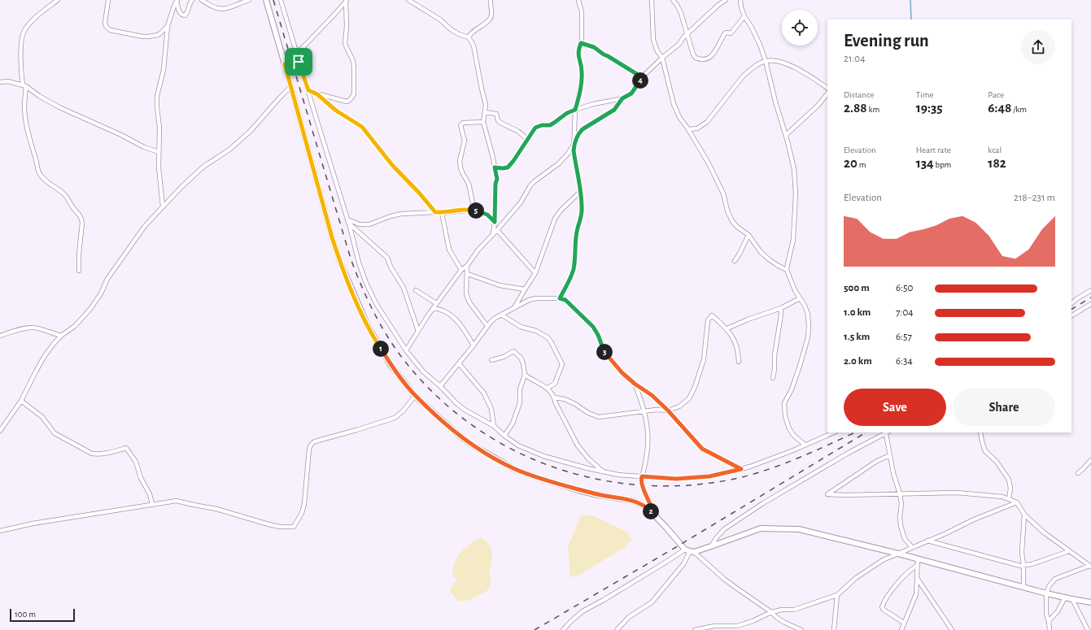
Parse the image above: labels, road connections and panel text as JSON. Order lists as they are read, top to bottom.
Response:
{
  "scale_bar": "100 m",
  "page": {
    "heading": ["Evening run", "21:04"],
    "pins": [
      "4",
      "5",
      "1",
      "3",
      "2"
    ],
    "stats": [
      ["Distance", "2.88 km"],
      ["Time", "19:35"],
      ["Pace", "6:48 /km"],
      ["Elevation", "20 m"],
      ["Heart rate", "134 bpm"],
      ["kcal", "182"]
    ],
    "chart": ["Elevation", "218–231 m"],
    "list": [
      {
        "name": "500 m",
        "note": "6:50"
      },
      {
        "name": "1.0 km",
        "note": "7:04"
      },
      {
        "name": "1.5 km",
        "note": "6:57"
      },
      {
        "name": "2.0 km",
        "note": "6:34"
      }
    ],
    "buttons": ["Save", "Share"],
    "scale": "100 m"
  }
}
